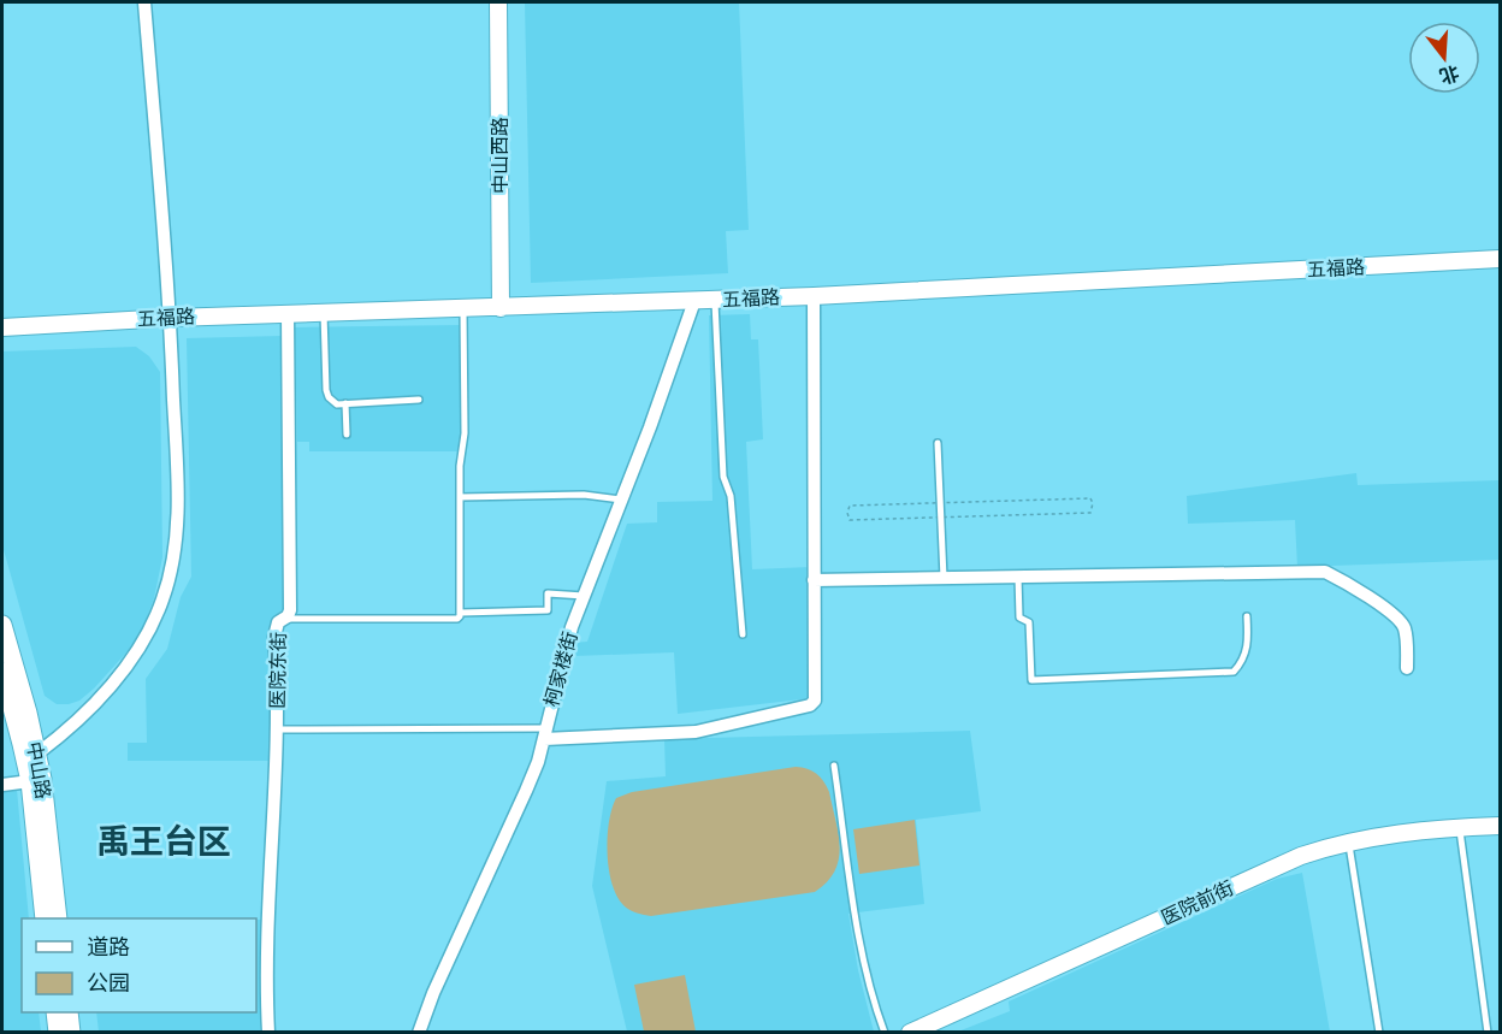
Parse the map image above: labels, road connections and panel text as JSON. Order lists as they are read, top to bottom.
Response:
{
  "streets": {
    "main road": ["中山路"],
    "street": [
      "中山西路",
      "五福路",
      "柯家楼街",
      "医院东街",
      "医院前街"
    ]
  },
  "crossings": [
    ["中山西路", "五福路"],
    ["五福路", "柯家楼街"],
    ["五福路", "医院东街"]
  ],
  "districts": ["禹王台区"],
  "legend": ["道路", "公园"],
  "north": "bottom"
}
